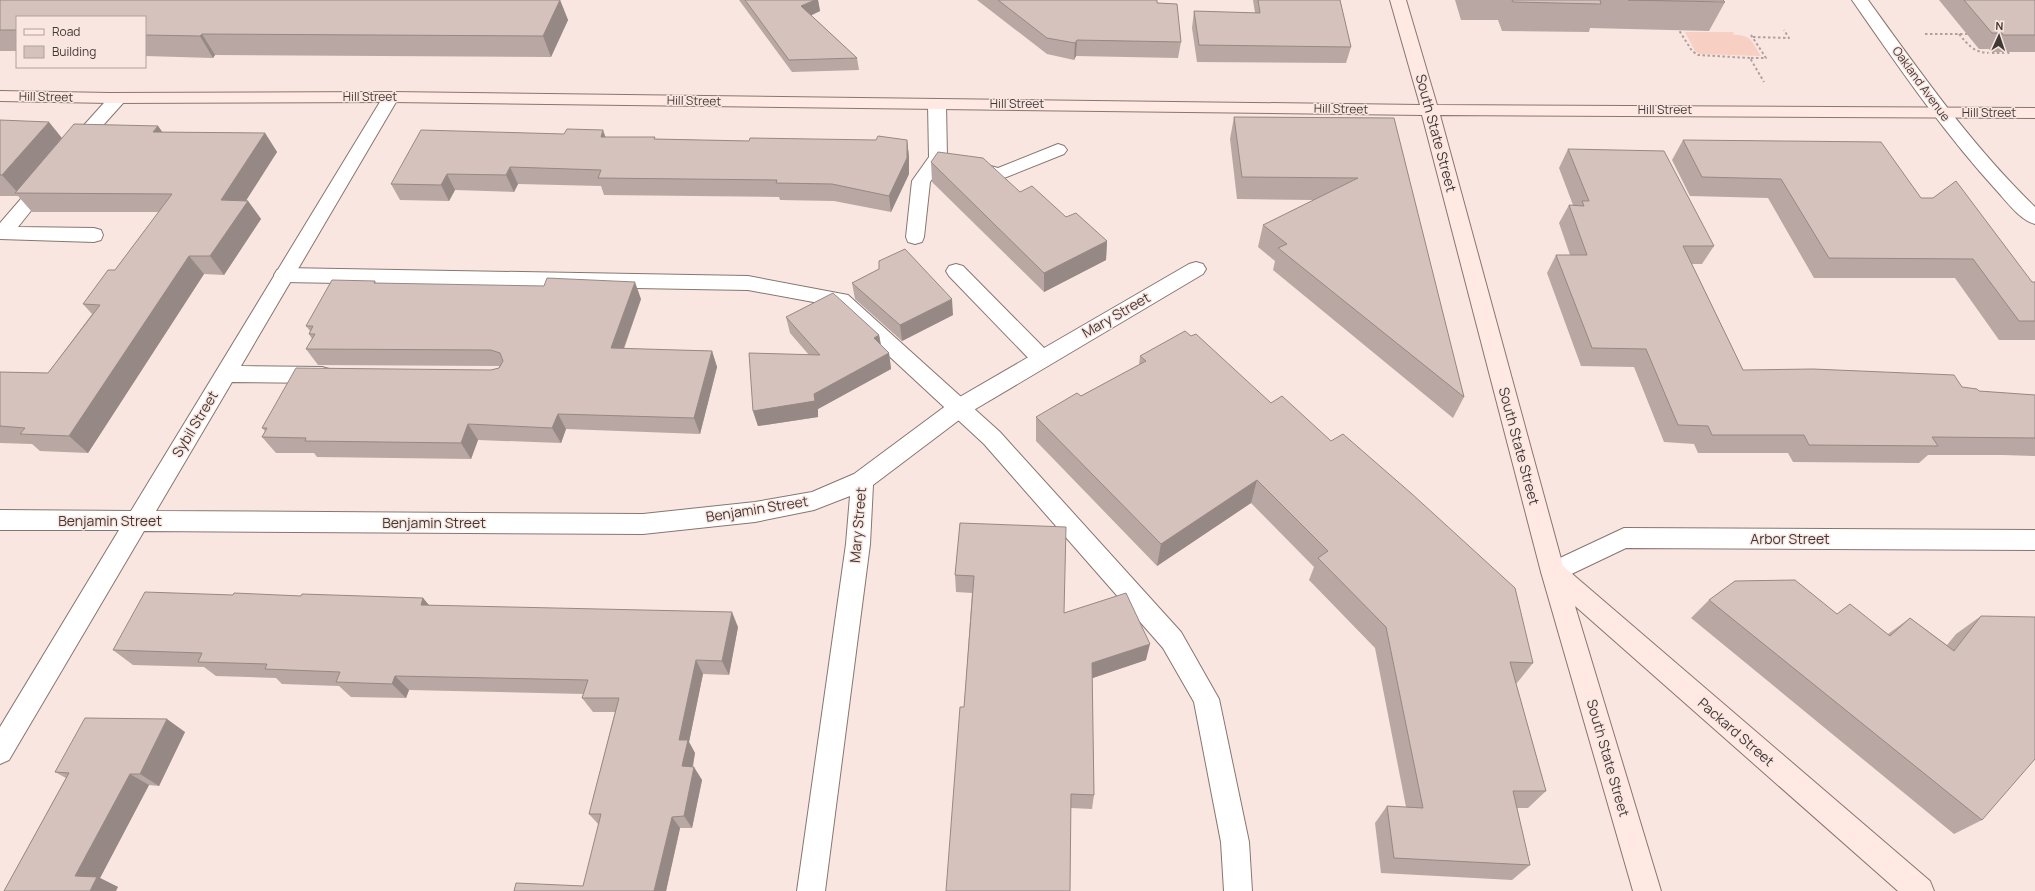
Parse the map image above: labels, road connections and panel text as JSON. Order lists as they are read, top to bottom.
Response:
{
  "streets": {
    "street": [
      "Oakland Avenue",
      "Hill Street",
      "South State Street",
      "Mary Street",
      "Sybil Street",
      "Benjamin Street",
      "Arbor Street",
      "Packard Street"
    ]
  },
  "crossings": [
    ["Oakland Avenue", "Hill Street"],
    ["Hill Street", "South State Street"],
    ["Hill Street", "Sybil Street"],
    ["South State Street", "Arbor Street"],
    ["South State Street", "Packard Street"],
    ["Mary Street", "Benjamin Street"],
    ["Sybil Street", "Benjamin Street"],
    ["Arbor Street", "Packard Street"]
  ],
  "legend": ["Road", "Building"],
  "north": "top"
}
